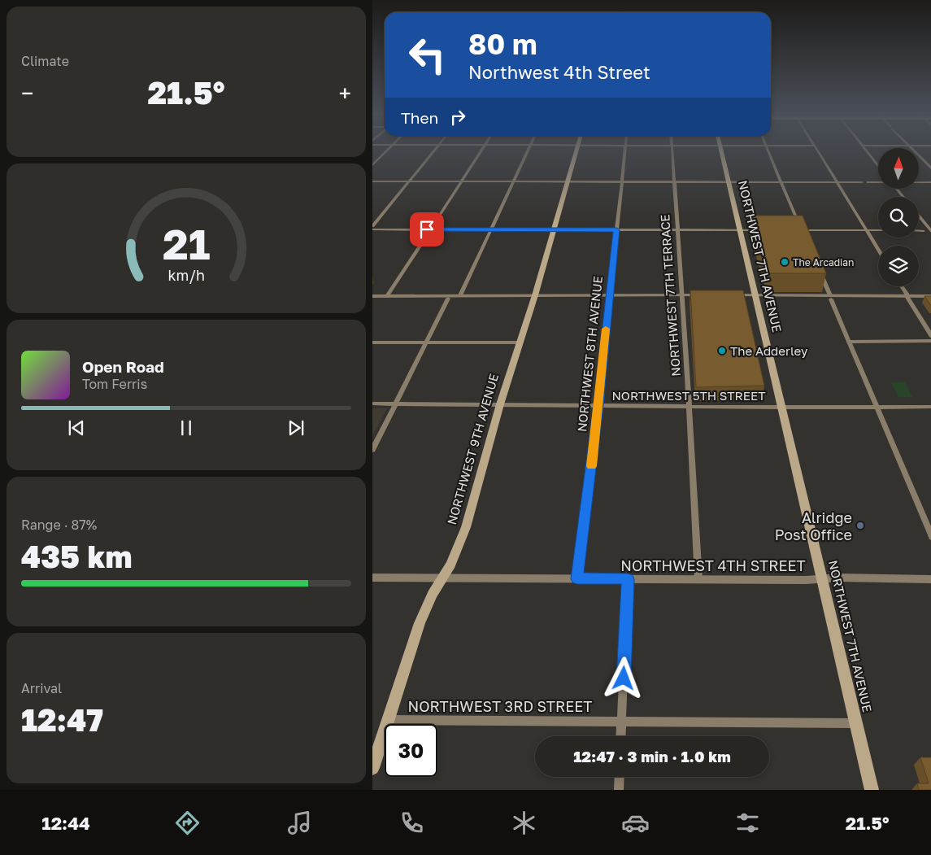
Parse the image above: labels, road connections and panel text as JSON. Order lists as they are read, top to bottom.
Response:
{
  "streets": {
    "main road": ["NORTHWEST 7TH AVENUE", "NORTHWEST 9TH AVENUE"],
    "street": [
      "NORTHWEST 7TH TERRACE",
      "NORTHWEST 8TH AVENUE",
      "NORTHWEST 5TH STREET",
      "NORTHWEST 4TH STREET",
      "NORTHWEST 3RD STREET"
    ]
  },
  "crossings": [
    ["NORTHWEST 7TH AVENUE", "NORTHWEST 5TH STREET"],
    ["NORTHWEST 7TH AVENUE", "NORTHWEST 4TH STREET"],
    ["NORTHWEST 7TH AVENUE", "NORTHWEST 3RD STREET"],
    ["NORTHWEST 7TH TERRACE", "NORTHWEST 5TH STREET"],
    ["NORTHWEST 7TH TERRACE", "NORTHWEST 4TH STREET"],
    ["NORTHWEST 8TH AVENUE", "NORTHWEST 5TH STREET"],
    ["NORTHWEST 8TH AVENUE", "NORTHWEST 4TH STREET"],
    ["NORTHWEST 5TH STREET", "NORTHWEST 9TH AVENUE"],
    ["NORTHWEST 9TH AVENUE", "NORTHWEST 4TH STREET"],
    ["NORTHWEST 9TH AVENUE", "NORTHWEST 3RD STREET"]
  ],
  "places": ["The Arcadian", "The Adderley", "Alridge Post Office"],
  "north": "top",
  "page": {
    "tile": [
      "Climate",
      ["Range · 87%", "435 km"],
      ["Arrival", "12:47"]
    ],
    "turn": ["80 m", "Northwest 4th Street"],
    "heat": ["−", "21.5°", "+"],
    "then": "Then",
    "song": ["Open Road", "Tom Ferris"],
    "limit": "30",
    "trip": "12:47 · 3 min · 1.0 km",
    "tabs": ["12:44", "21.5°"],
    "gauge": ["21", "km/h"]
  }
}
